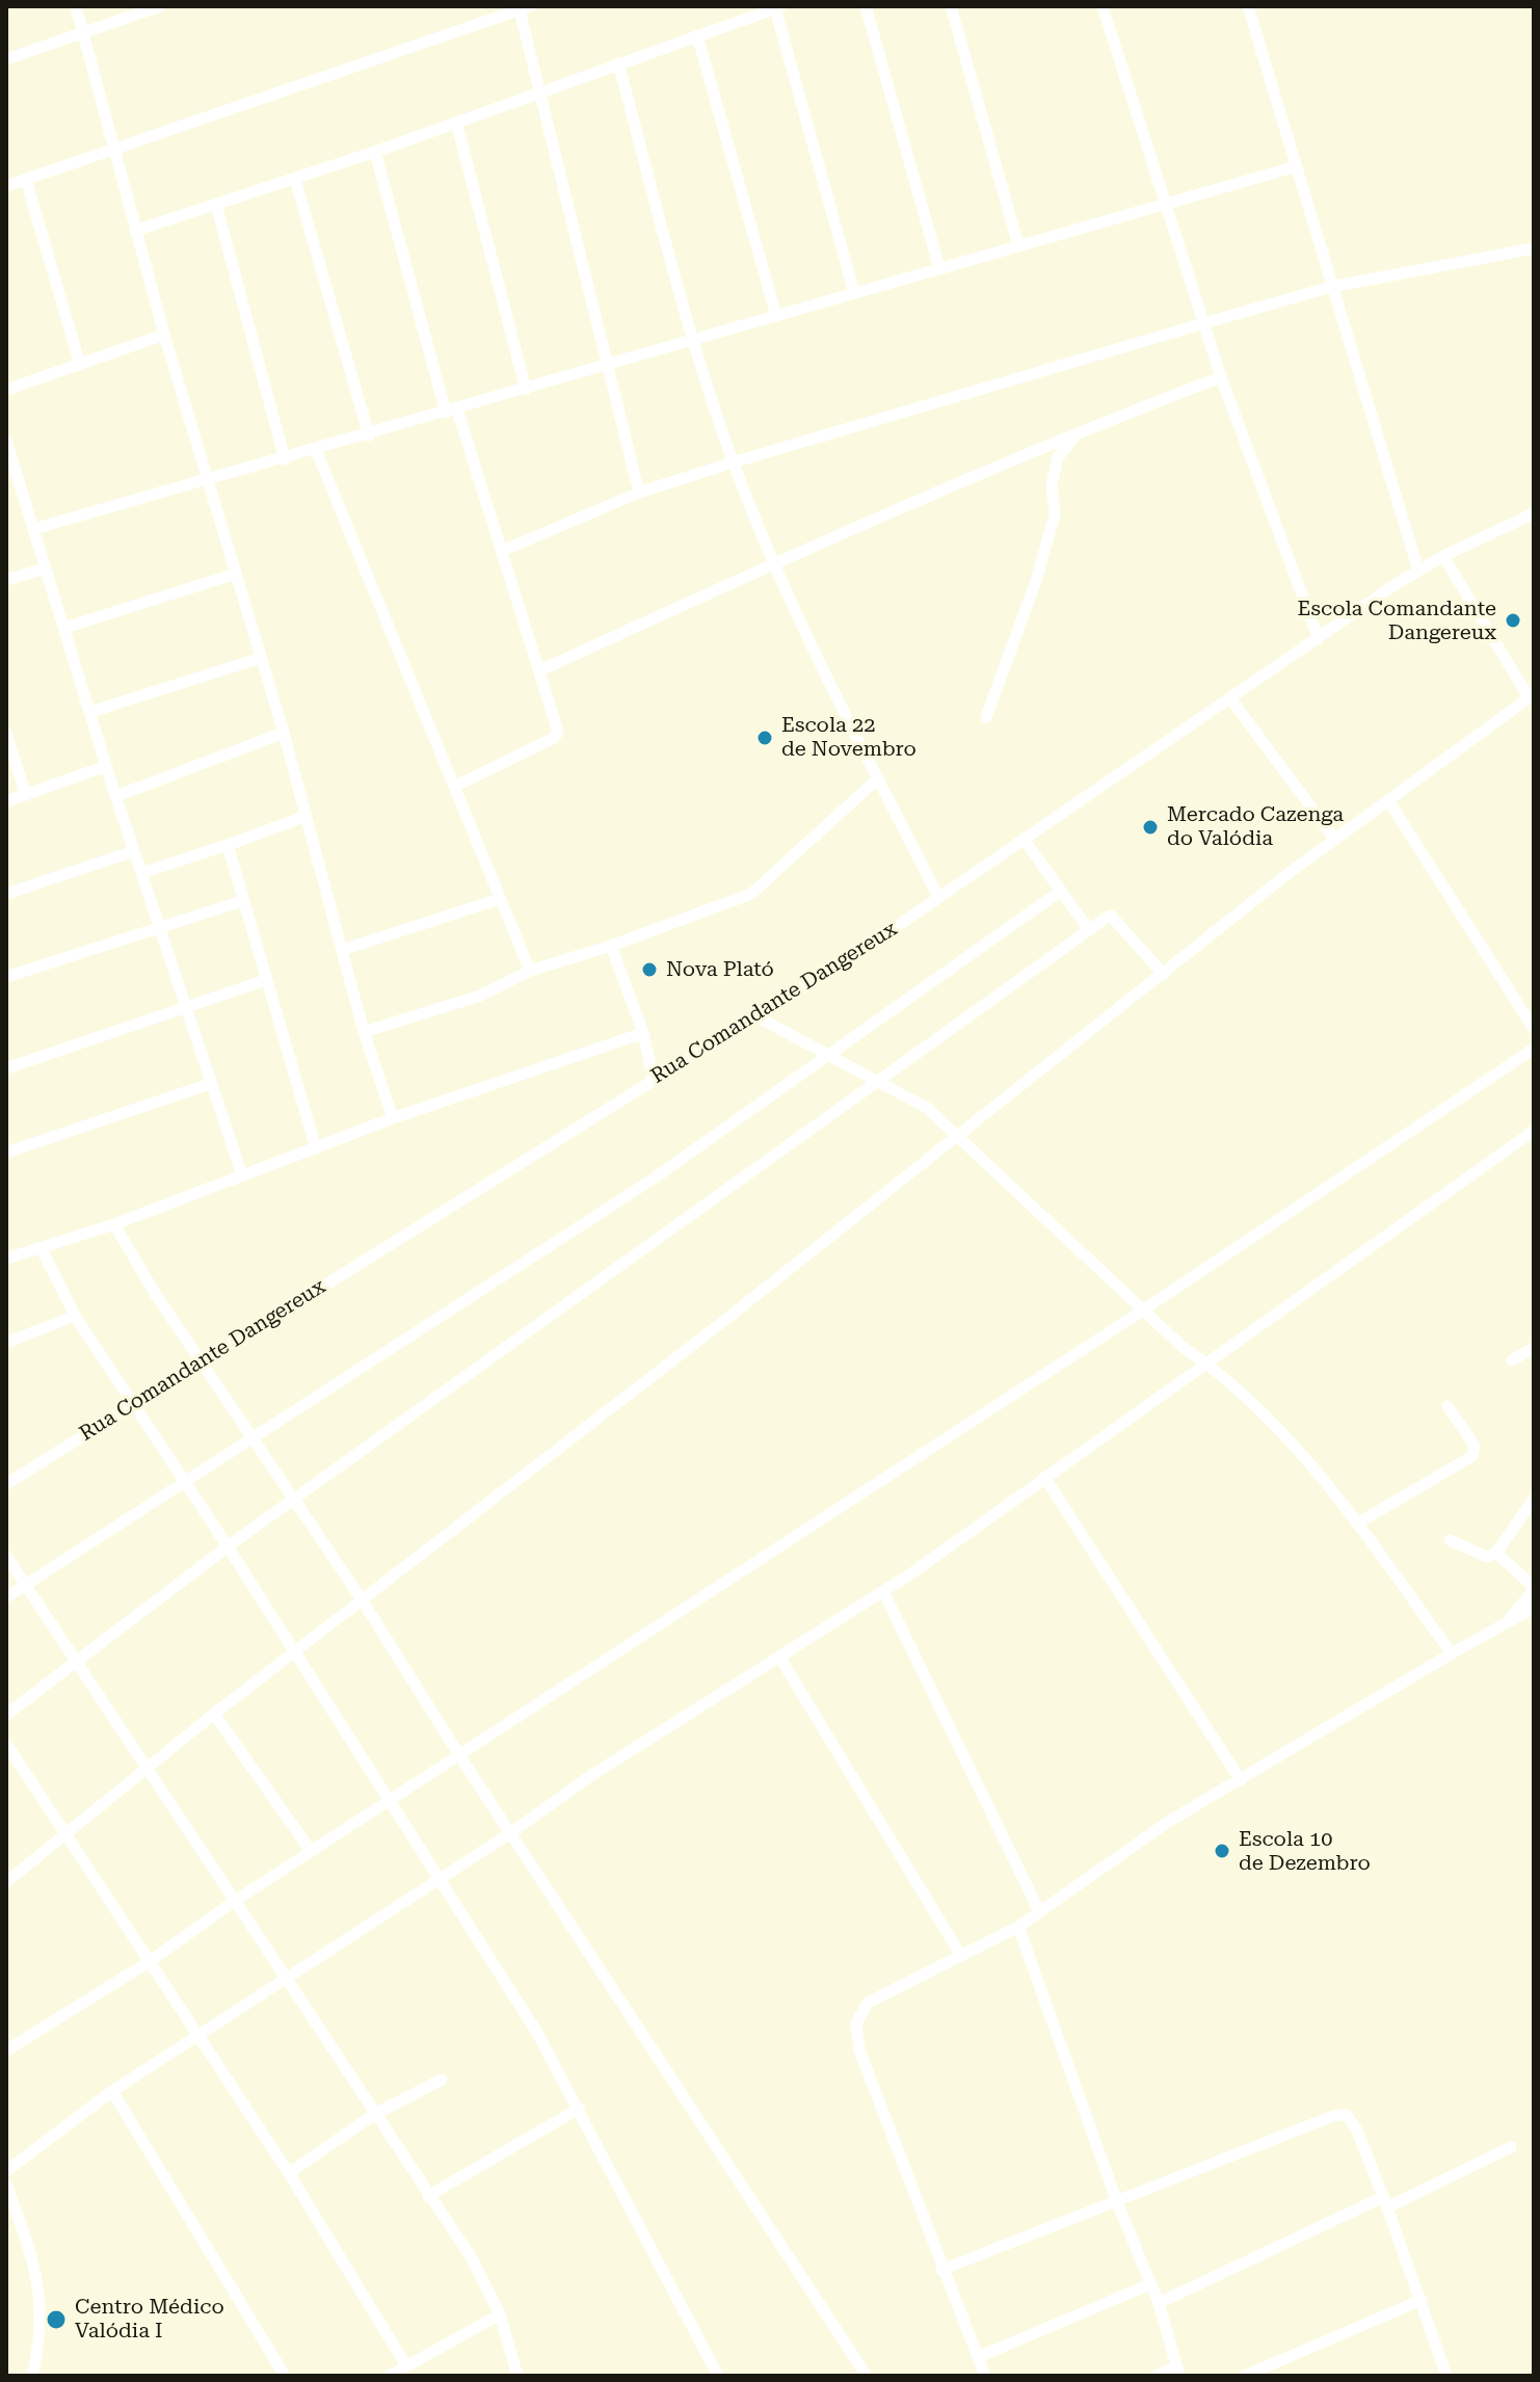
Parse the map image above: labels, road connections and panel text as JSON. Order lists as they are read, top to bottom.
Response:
{
  "streets": {
    "street": ["Rua Comandante Dangereux"]
  },
  "places": [
    "Escola Comandante Dangereux",
    "Escola 22 de Novembro",
    "Mercado Cazenga do Valódia",
    "Nova Plató",
    "Escola 10 de Dezembro",
    "Centro Médico Valódia I"
  ]
}
